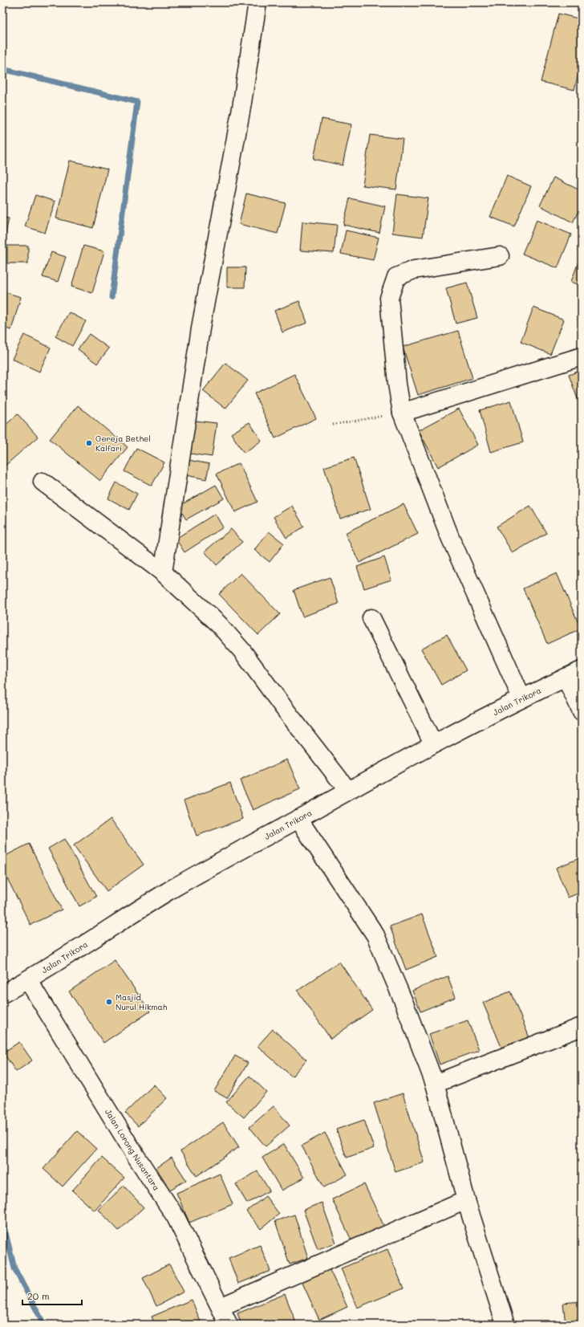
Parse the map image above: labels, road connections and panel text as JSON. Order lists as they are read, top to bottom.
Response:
{
  "streets": {
    "street": ["Jalan Trikora", "Jalan Lorong Nusantara"]
  },
  "crossings": [
    ["Jalan Trikora", "Jalan Lorong Nusantara"]
  ],
  "places": ["Gereja Bethel Kalfari", "Masjid Nurul Hikmah"],
  "scale_bar": "20 m"
}
